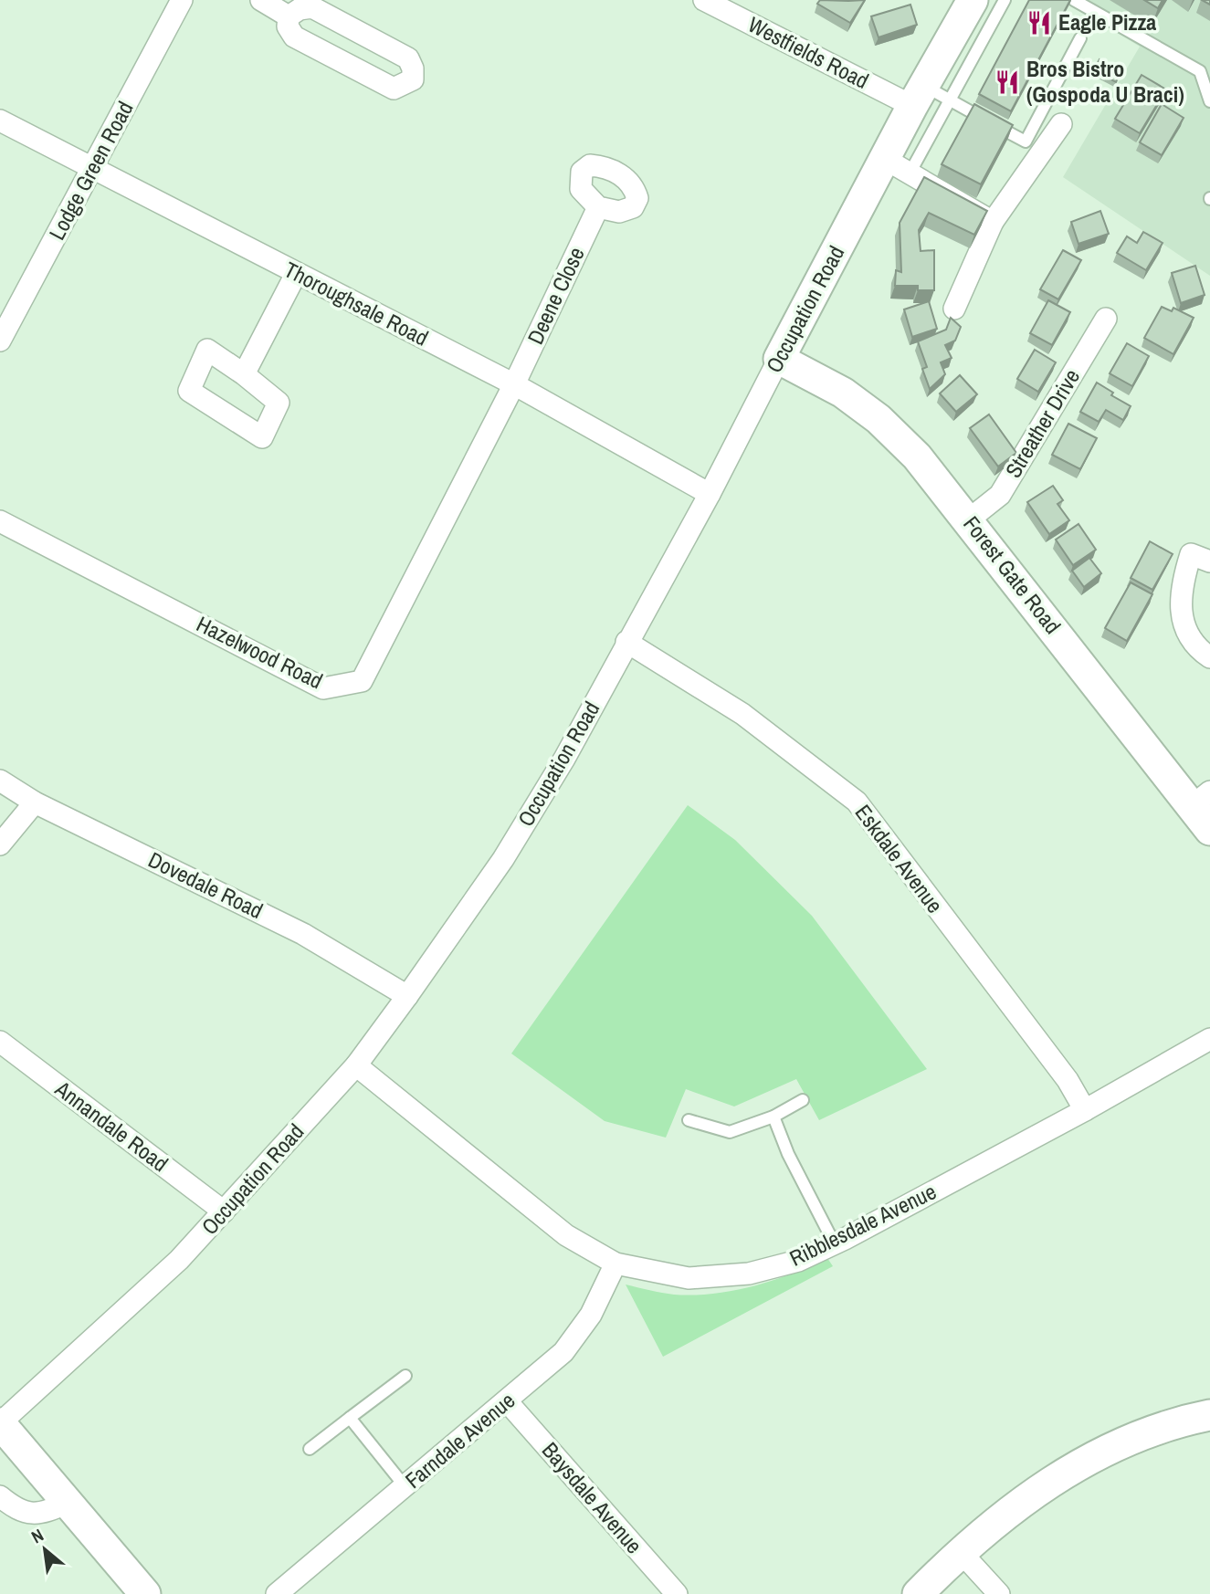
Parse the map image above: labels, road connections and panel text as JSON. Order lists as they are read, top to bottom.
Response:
{
  "streets": {
    "street": [
      "Westfields Road",
      "Lodge Green Road",
      "Deene Close",
      "Thoroughsale Road",
      "Occupation Road",
      "Streather Drive",
      "Forest Gate Road",
      "Hazelwood Road",
      "Eskdale Avenue",
      "Dovedale Road",
      "Annandale Road",
      "Ribblesdale Avenue",
      "Farndale Avenue",
      "Baysdale Avenue"
    ]
  },
  "crossings": [
    ["Westfields Road", "Occupation Road"],
    ["Lodge Green Road", "Thoroughsale Road"],
    ["Deene Close", "Thoroughsale Road"],
    ["Deene Close", "Hazelwood Road"],
    ["Thoroughsale Road", "Occupation Road"],
    ["Thoroughsale Road", "Hazelwood Road"],
    ["Occupation Road", "Forest Gate Road"],
    ["Occupation Road", "Eskdale Avenue"],
    ["Occupation Road", "Dovedale Road"],
    ["Occupation Road", "Annandale Road"],
    ["Occupation Road", "Ribblesdale Avenue"],
    ["Streather Drive", "Forest Gate Road"],
    ["Eskdale Avenue", "Ribblesdale Avenue"],
    ["Ribblesdale Avenue", "Farndale Avenue"],
    ["Farndale Avenue", "Baysdale Avenue"]
  ],
  "places": {
    "restaurant": ["Eagle Pizza", "Bros Bistro (Gospoda U Braci)"]
  },
  "north": "top left"
}
